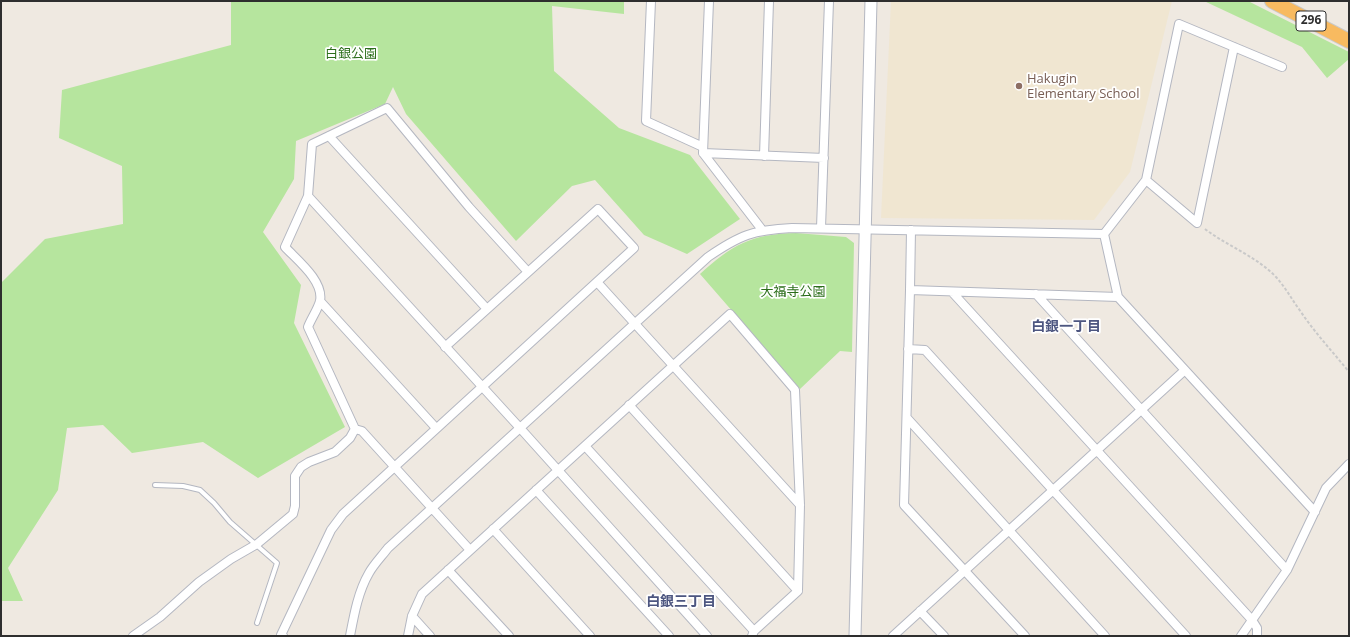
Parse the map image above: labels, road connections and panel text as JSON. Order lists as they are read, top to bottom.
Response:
{
  "streets": {
    "highway": ["296"]
  },
  "districts": ["白銀一丁目", "白銀三丁目"],
  "parks": ["白銀公園", "大福寺公園"],
  "places": ["Hakugin Elementary School"]
}
